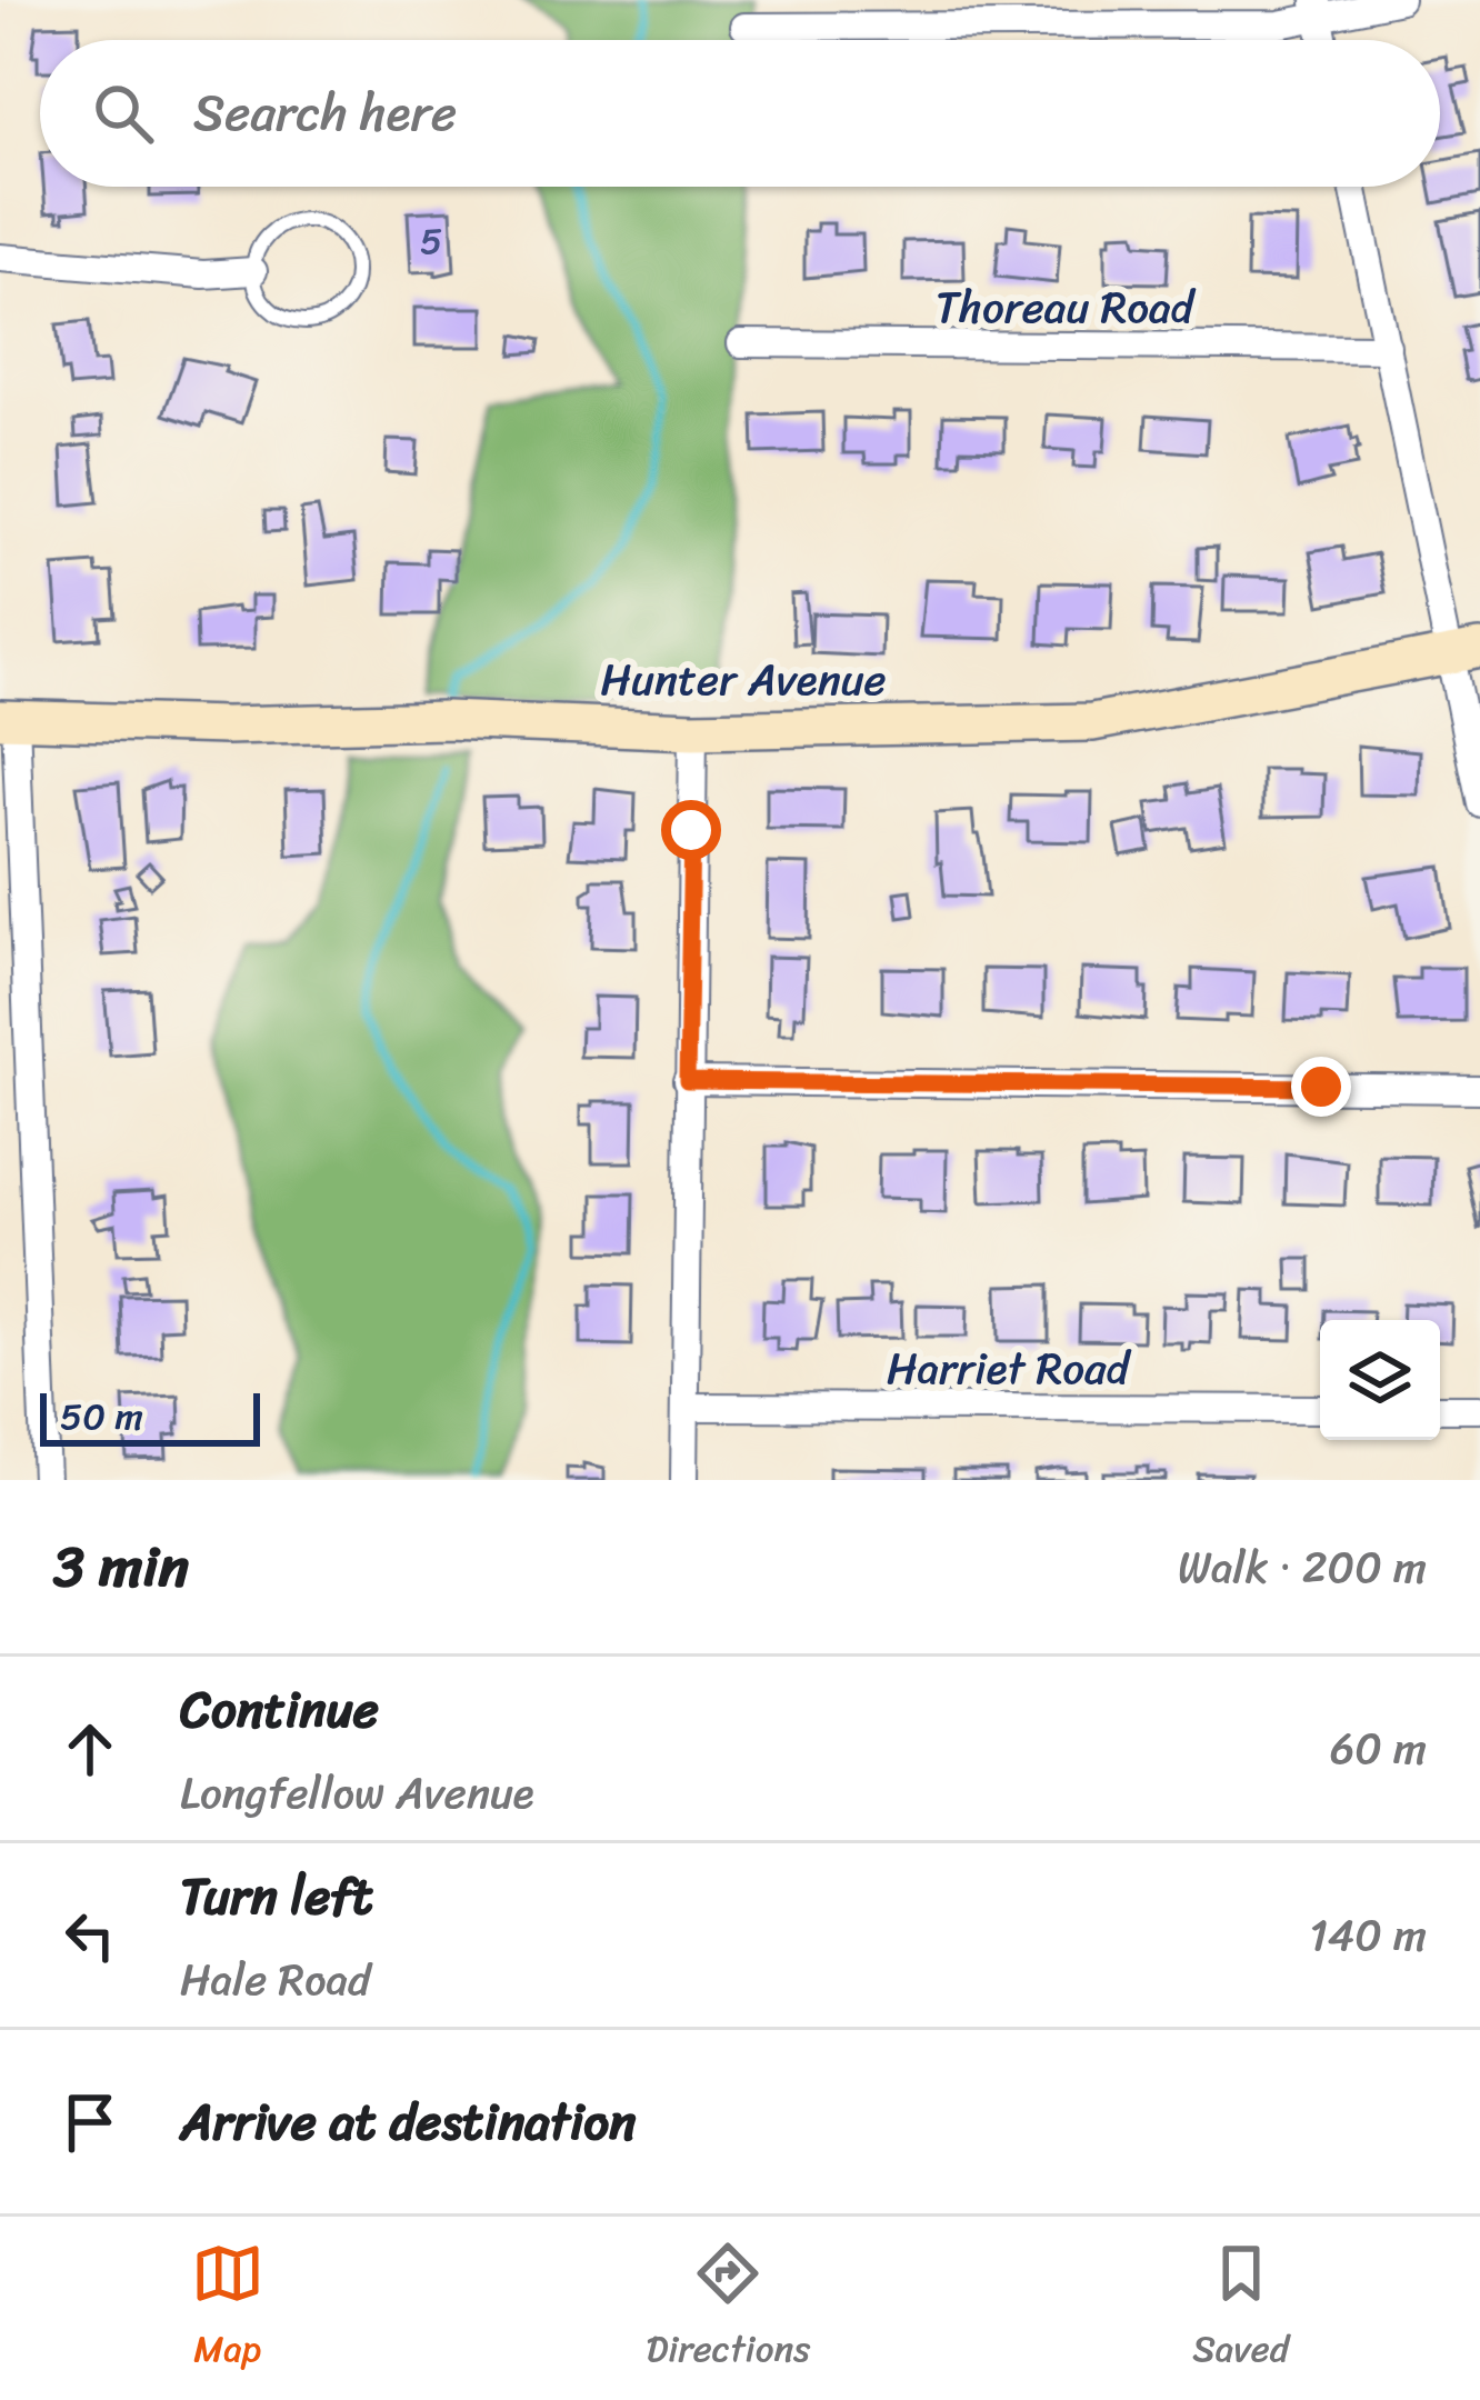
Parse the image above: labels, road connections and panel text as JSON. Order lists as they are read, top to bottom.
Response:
{
  "streets": {
    "street": ["Thoreau Road", "Hunter Avenue", "Harriet Road"]
  },
  "house_numbers": ["5"],
  "scale_bar": "50 m",
  "page": {
    "search": "Search here",
    "scale": "50 m",
    "heading": ["3 min", "Walk · 200 m"],
    "list": [
      ["Continue", "Longfellow Avenue", "60 m"],
      ["Turn left", "Hale Road", "140 m"],
      "Arrive at destination"
    ],
    "nav": ["Map", "Directions", "Saved"]
  }
}
